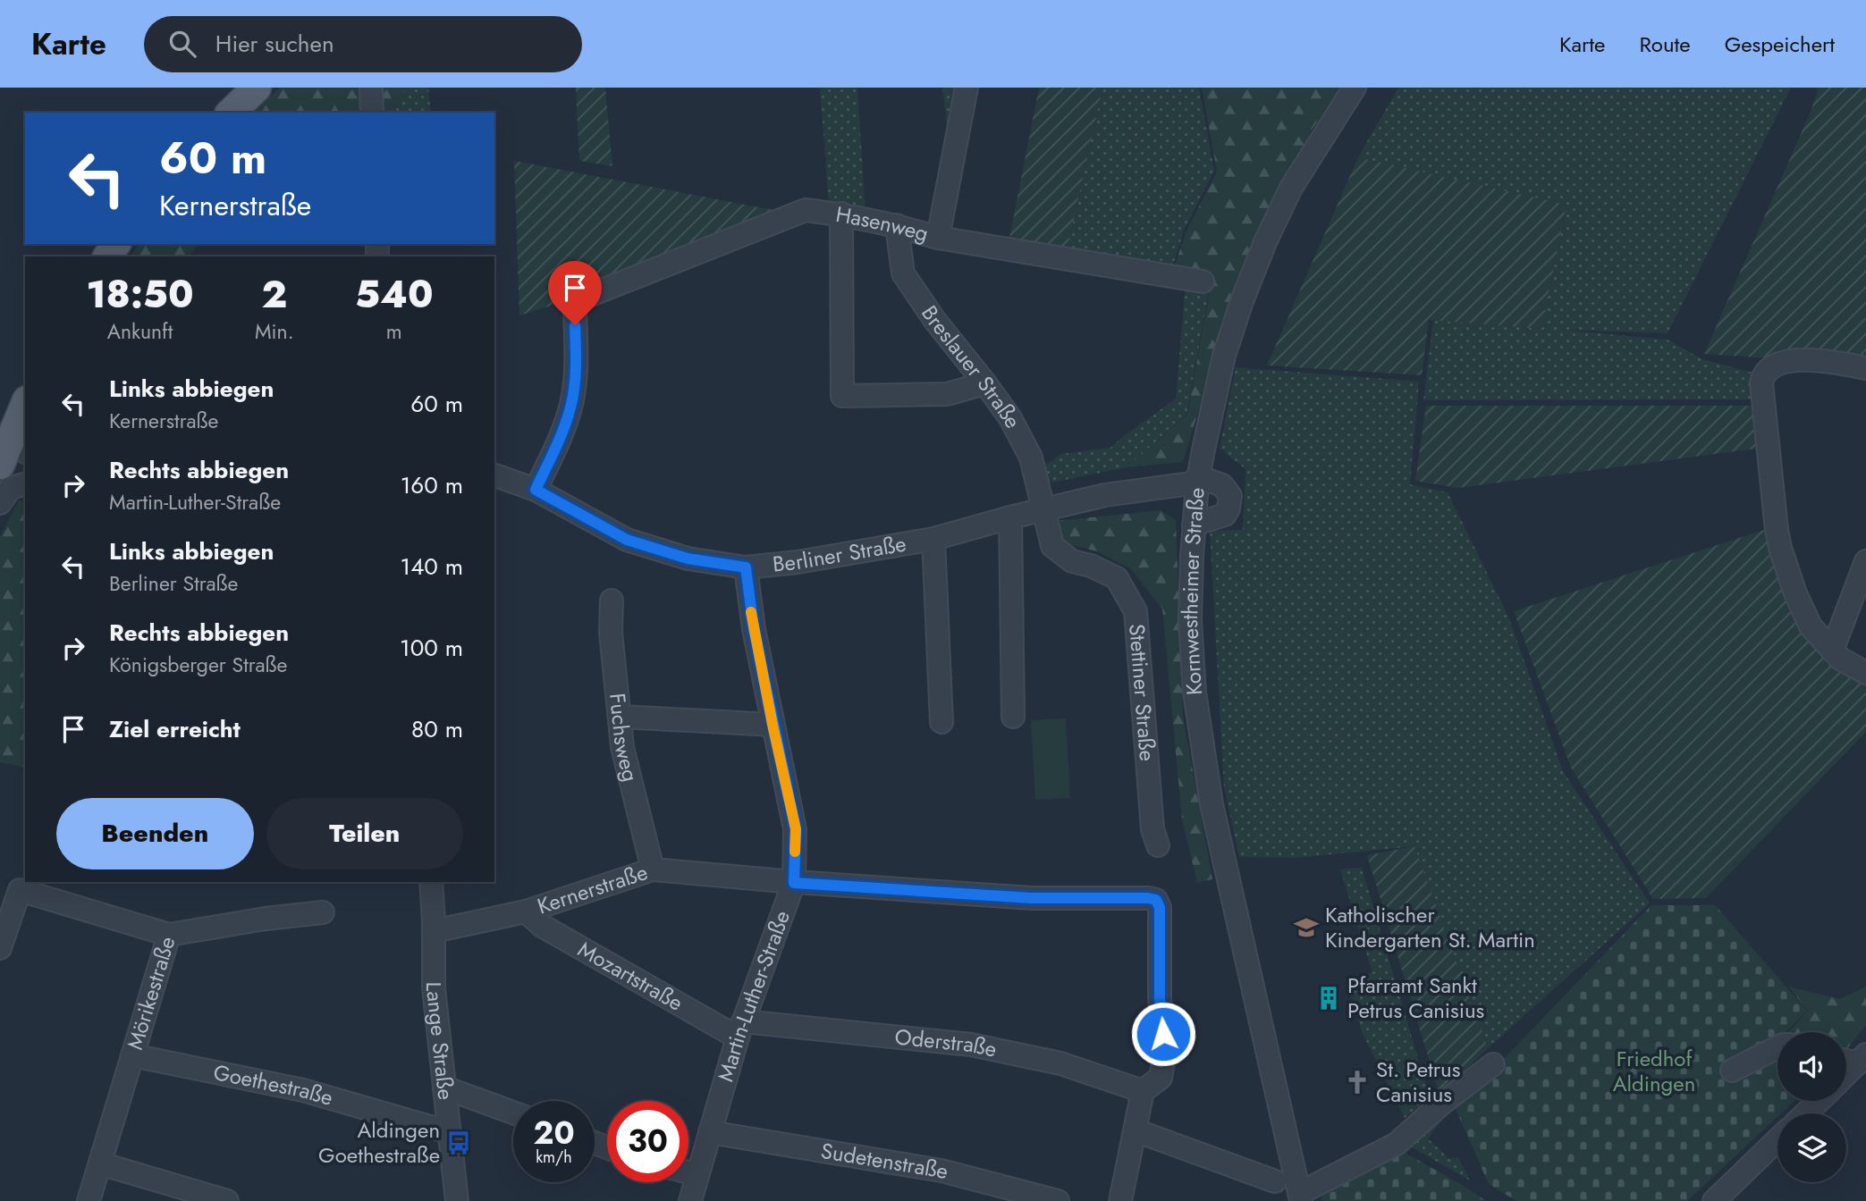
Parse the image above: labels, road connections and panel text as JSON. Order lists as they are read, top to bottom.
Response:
{
  "streets": {
    "street": [
      "Hasenweg",
      "Breslauer Straße",
      "Berliner Straße",
      "Kornwestheimer Straße",
      "Stettiner Straße",
      "Fuchsweg",
      "Kernerstraße",
      "Mozartstraße",
      "Mörikestraße",
      "Martin-Luther-Straße",
      "Lange Straße",
      "Oderstraße",
      "Goethestraße",
      "Sudetenstraße"
    ]
  },
  "crossings": [
    ["Hasenweg", "Breslauer Straße"],
    ["Hasenweg", "Berliner Straße"],
    ["Breslauer Straße", "Berliner Straße"],
    ["Breslauer Straße", "Stettiner Straße"],
    ["Berliner Straße", "Kornwestheimer Straße"],
    ["Berliner Straße", "Stettiner Straße"],
    ["Berliner Straße", "Martin-Luther-Straße"],
    ["Fuchsweg", "Kernerstraße"],
    ["Kernerstraße", "Mozartstraße"],
    ["Kernerstraße", "Martin-Luther-Straße"],
    ["Kernerstraße", "Lange Straße"],
    ["Kernerstraße", "Oderstraße"],
    ["Mozartstraße", "Martin-Luther-Straße"],
    ["Mozartstraße", "Oderstraße"],
    ["Mörikestraße", "Goethestraße"],
    ["Martin-Luther-Straße", "Oderstraße"],
    ["Martin-Luther-Straße", "Sudetenstraße"],
    ["Lange Straße", "Goethestraße"]
  ],
  "parks": ["Friedhof Aldingen"],
  "places": {
    "school or university": ["Katholischer Kindergarten St. Martin"],
    "building": ["Pfarramt Sankt Petrus Canisius"],
    "church": ["St. Petrus Canisius"],
    "bus stop": ["Aldingen Goethestraße"]
  },
  "page": {
    "header": "Karte",
    "search": "Hier suchen",
    "nav": ["Karte", "Route", "Gespeichert"],
    "turn": ["60 m", "Kernerstraße"],
    "eta": [
      "18:50",
      "Ankunft",
      "2",
      "Min.",
      "540",
      "m"
    ],
    "list": [
      {
        "name": "Links abbiegen",
        "note": "Kernerstraße",
        "value": "60 m"
      },
      {
        "name": "Rechts abbiegen",
        "note": "Martin-Luther-Straße",
        "value": "160 m"
      },
      {
        "name": "Links abbiegen",
        "note": "Berliner Straße",
        "value": "140 m"
      },
      {
        "name": "Rechts abbiegen",
        "note": "Königsberger Straße",
        "value": "100 m"
      },
      {
        "name": "Ziel erreicht",
        "value": "80 m"
      }
    ],
    "buttons": ["Beenden", "Teilen"],
    "speed": "20 km/h",
    "limit": "30"
  }
}
